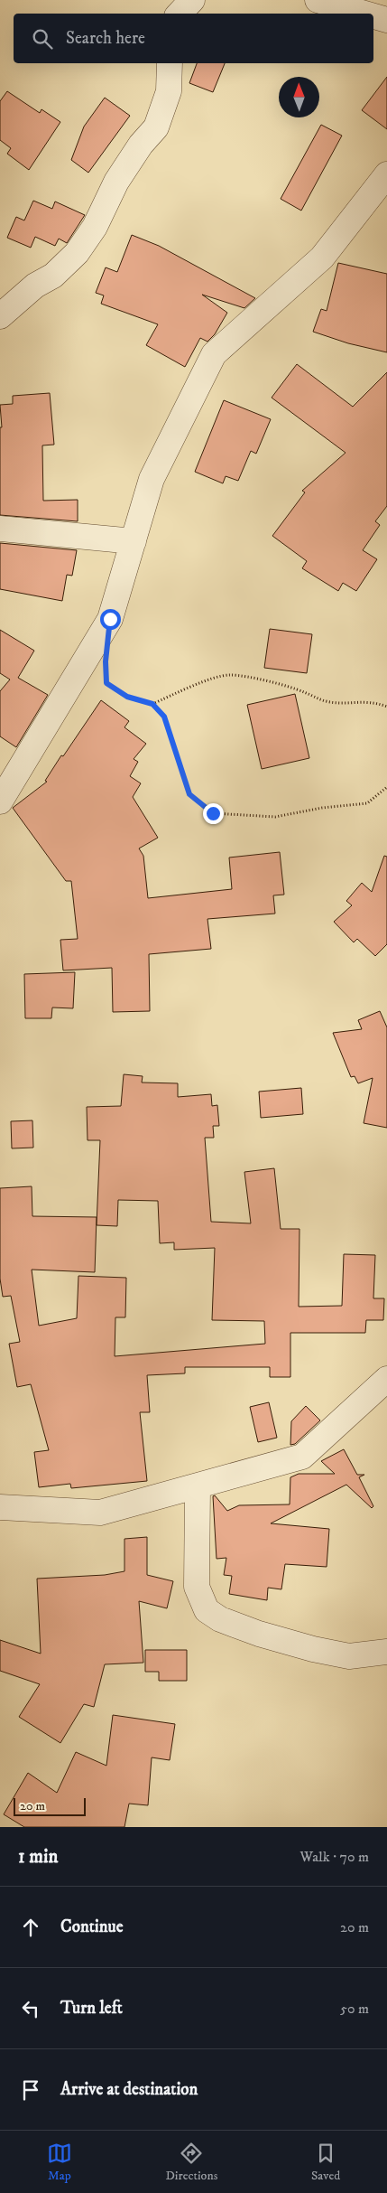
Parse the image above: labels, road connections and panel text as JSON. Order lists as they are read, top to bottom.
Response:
{
  "scale_bar": "20 m",
  "north": "top",
  "page": {
    "search": "Search here",
    "scale": "20 m",
    "heading": ["1 min", "Walk · 70 m"],
    "list": [
      ["Continue", "20 m"],
      ["Turn left", "50 m"],
      "Arrive at destination"
    ],
    "nav": ["Map", "Directions", "Saved"]
  }
}
